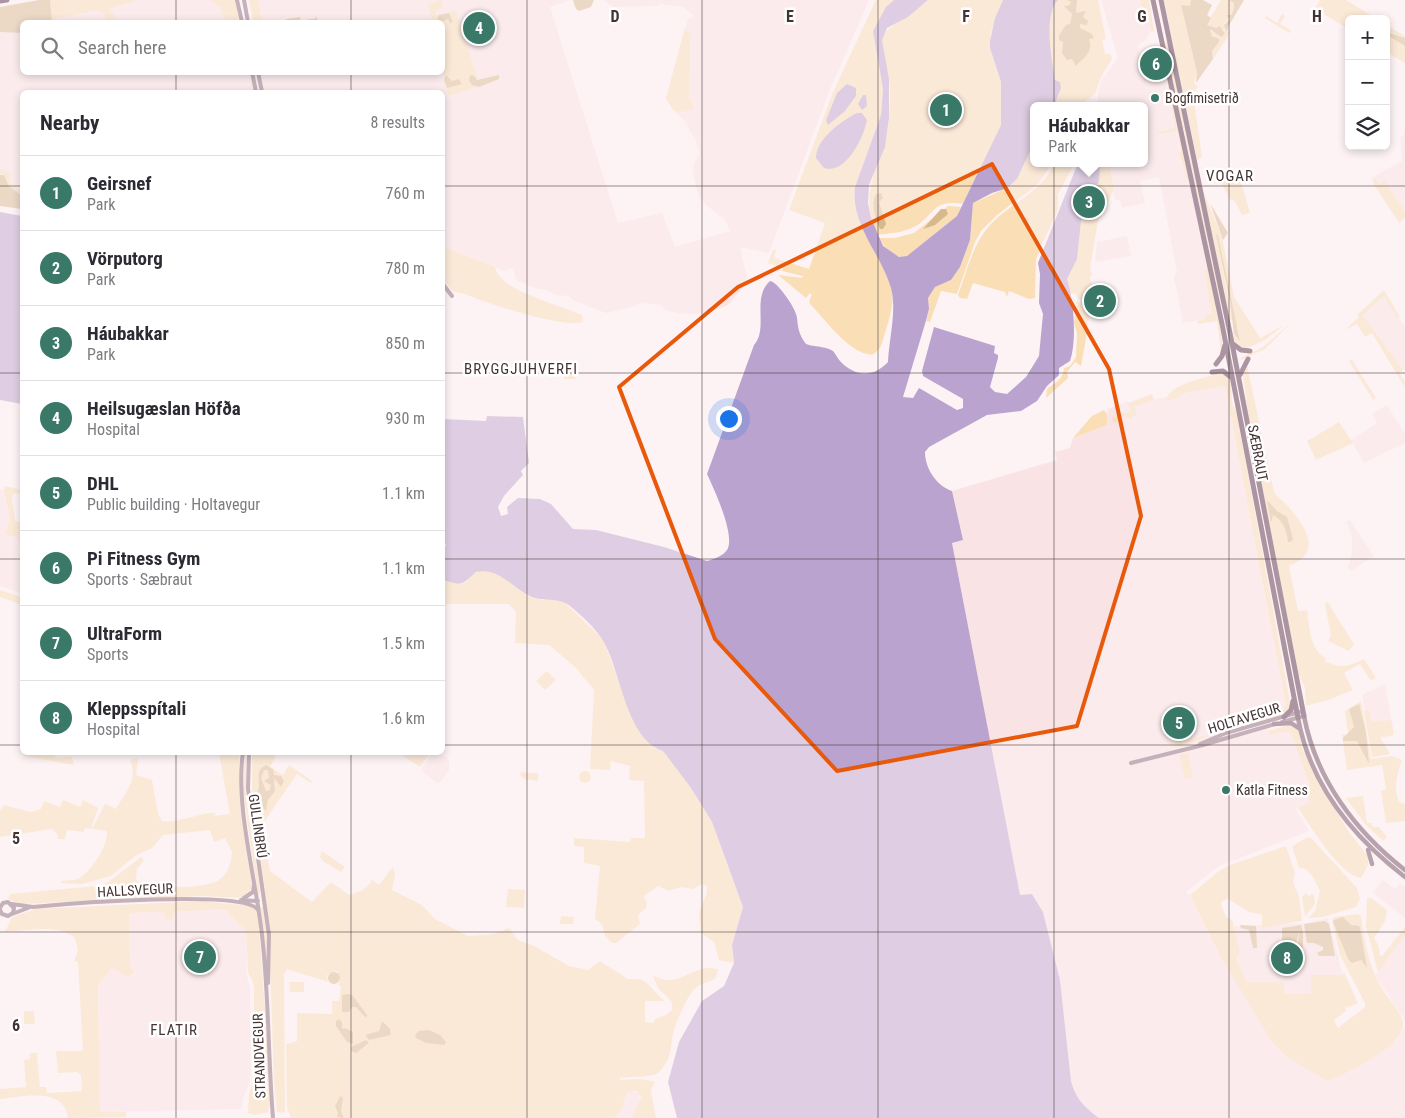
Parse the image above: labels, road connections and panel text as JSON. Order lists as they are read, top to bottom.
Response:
{
  "streets": {
    "highway": ["SÆBRAUT"],
    "main road": [
      "HOLTAVEGUR",
      "GULLINBRÚ",
      "HALLSVEGUR",
      "STRANDVEGUR"
    ]
  },
  "crossings": [
    ["SÆBRAUT", "HOLTAVEGUR"],
    ["GULLINBRÚ", "HALLSVEGUR"],
    ["GULLINBRÚ", "STRANDVEGUR"],
    ["HALLSVEGUR", "STRANDVEGUR"]
  ],
  "districts": ["VOGAR", "BRYGGJUHVERFI", "FLATIR"],
  "places": ["Bogfimisetrið", "Katla Fitness"],
  "page": {
    "pins": [
      "4",
      "6",
      "1",
      "3",
      "2",
      "5",
      "7",
      "8"
    ],
    "map_buttons": ["+", "−"],
    "search": "Search here",
    "heading": ["Nearby", "8 results"],
    "popup": ["Háubakkar", "Park"],
    "list": [
      {
        "mark": "1",
        "name": "Geirsnef",
        "note": "Park",
        "value": "760 m"
      },
      {
        "mark": "2",
        "name": "Vörputorg",
        "note": "Park",
        "value": "780 m"
      },
      {
        "mark": "3",
        "name": "Háubakkar",
        "note": "Park",
        "value": "850 m"
      },
      {
        "mark": "4",
        "name": "Heilsugæslan Höfða",
        "note": "Hospital",
        "value": "930 m"
      },
      {
        "mark": "5",
        "name": "DHL",
        "note": "Public building · Holtavegur",
        "value": "1.1 km"
      },
      {
        "mark": "6",
        "name": "Pi Fitness Gym",
        "note": "Sports · Sæbraut",
        "value": "1.1 km"
      },
      {
        "mark": "7",
        "name": "UltraForm",
        "note": "Sports",
        "value": "1.5 km"
      },
      {
        "mark": "8",
        "name": "Kleppsspítali",
        "note": "Hospital",
        "value": "1.6 km"
      }
    ]
  },
  "grid": {
    "columns": [
      "D",
      "E",
      "F",
      "G",
      "H"
    ],
    "rows": ["5", "6"]
  }
}
